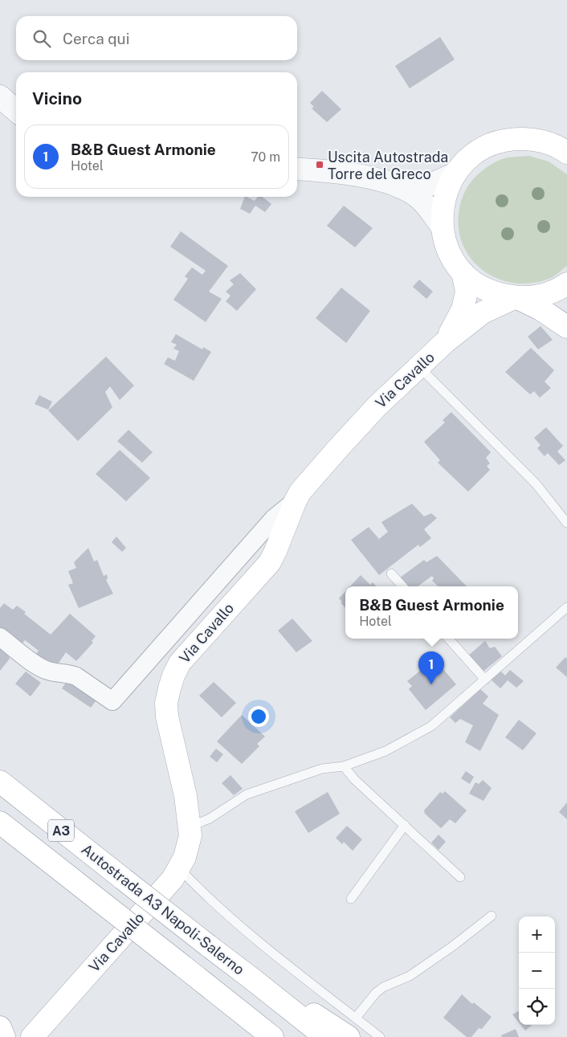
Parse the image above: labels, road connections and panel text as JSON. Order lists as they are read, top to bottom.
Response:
{
  "streets": {
    "main road": ["Via Cavallo", "A3", "Autostrada A3 Napoli-Salerno"]
  },
  "places": {
    "transit": ["Uscita Autostrada Torre del Greco"]
  },
  "page": {
    "search": "Cerca qui",
    "heading": "Vicino",
    "list": [
      {
        "mark": "1",
        "name": "B&B Guest Armonie",
        "note": "Hotel",
        "value": "70 m"
      }
    ],
    "popup": ["B&B Guest Armonie", "Hotel"],
    "pins": "1",
    "map_buttons": ["+", "−"]
  }
}
